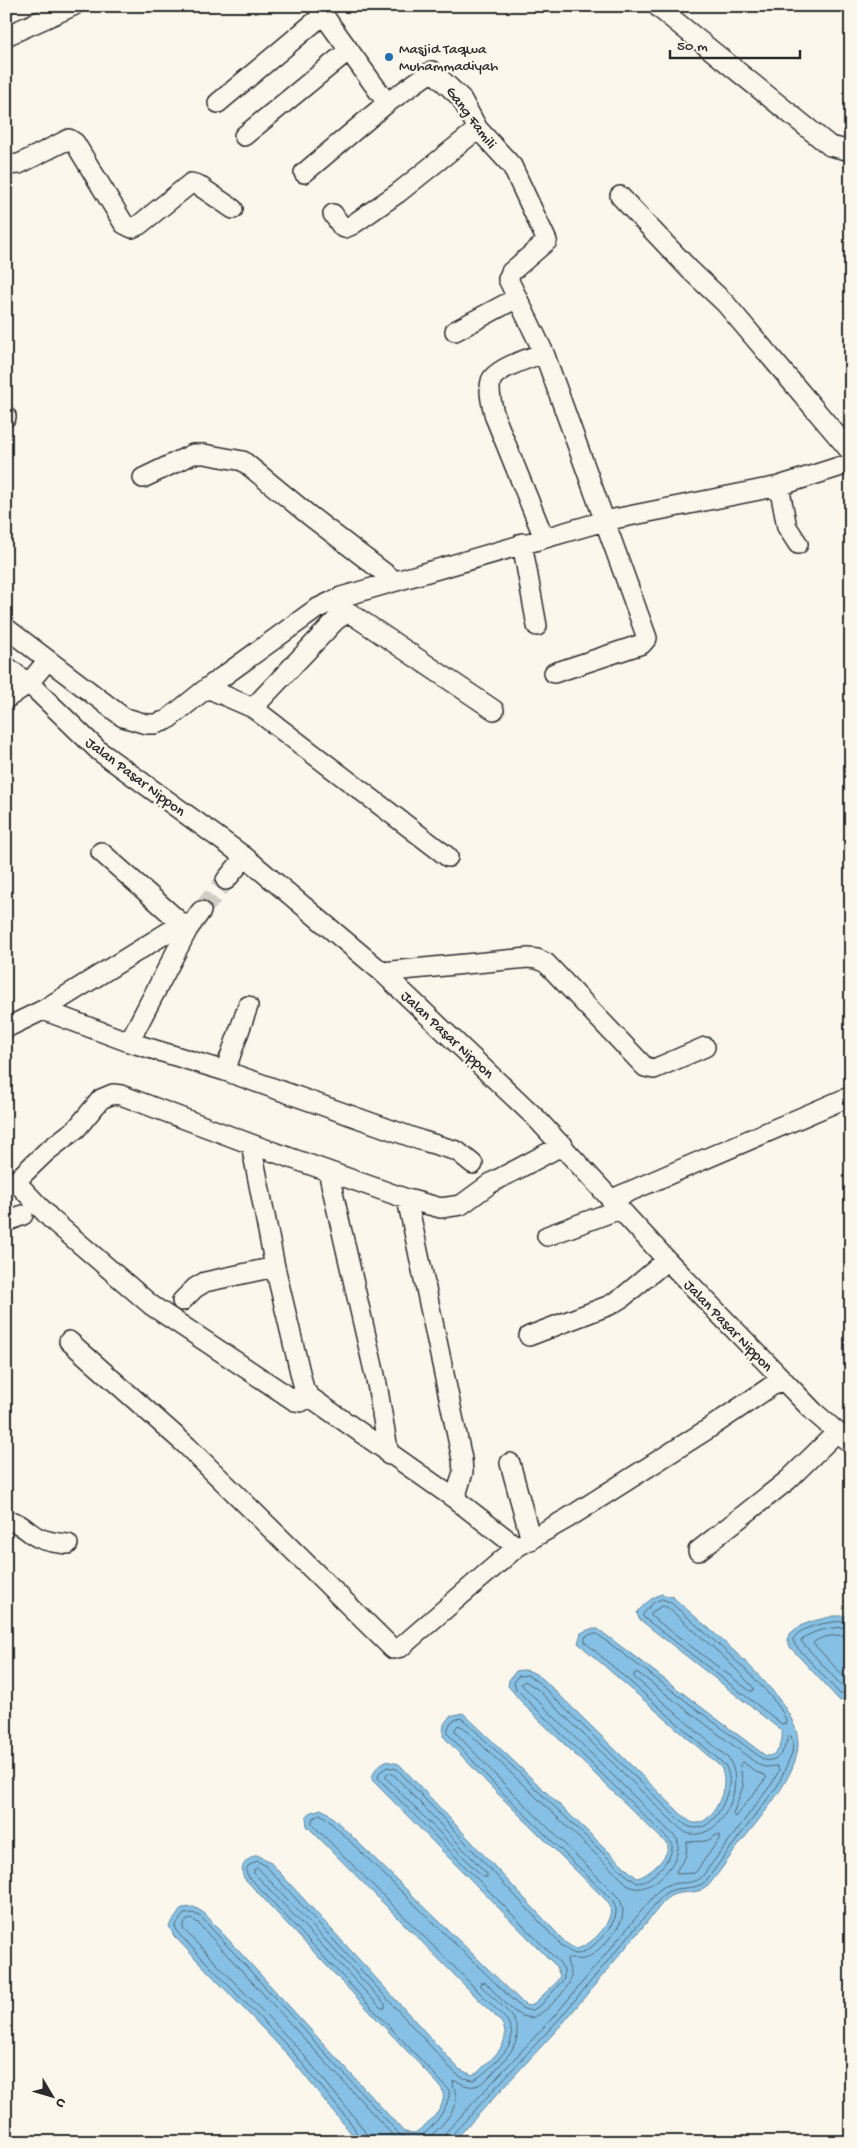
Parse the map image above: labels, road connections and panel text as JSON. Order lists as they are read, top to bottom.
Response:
{
  "streets": {
    "street": ["Gang Famili", "Jalan Pasar Nippon"]
  },
  "places": ["Masjid Taqwa Muhammadiyah"],
  "scale_bar": "50 m",
  "north": "bottom right"
}
